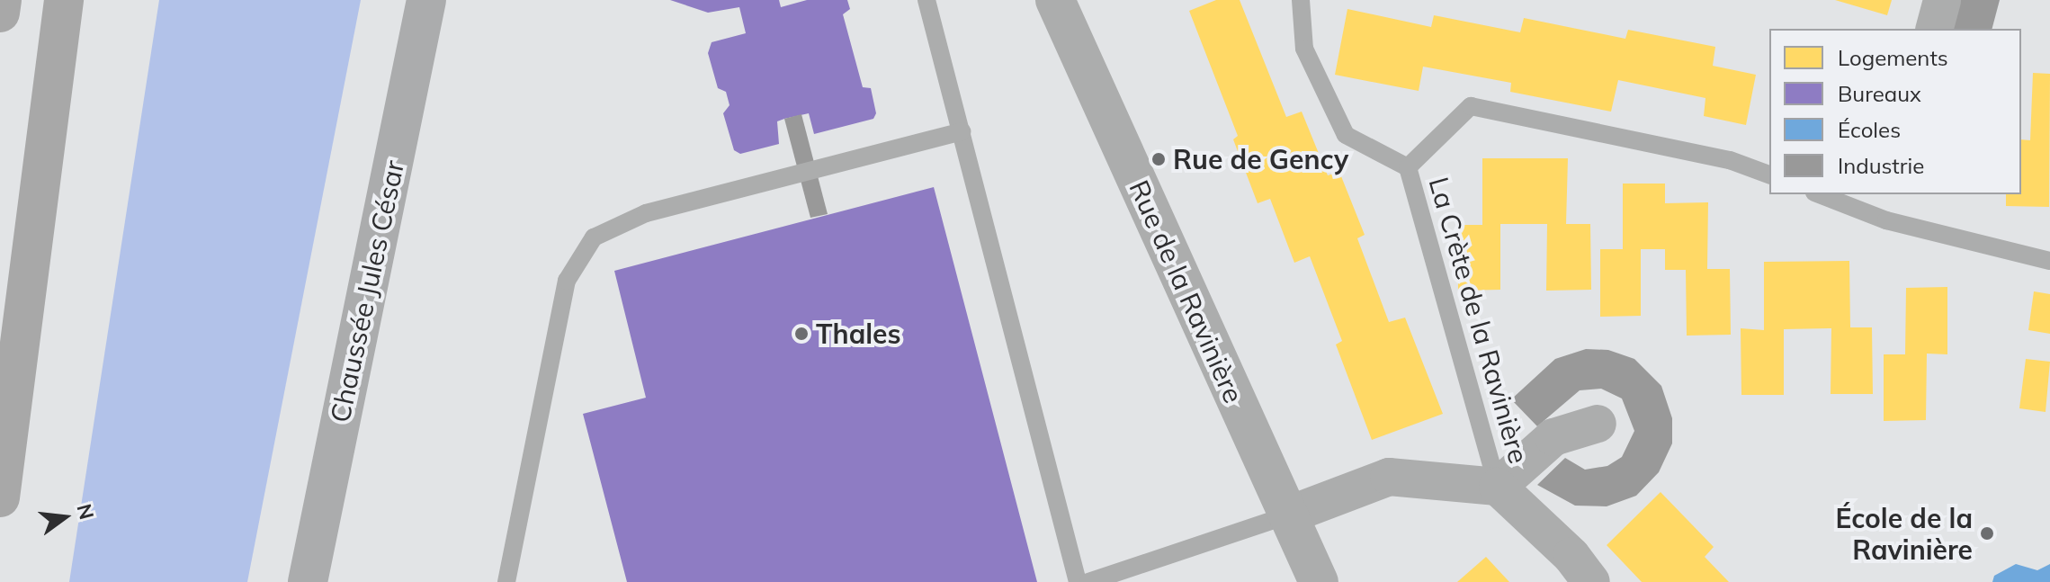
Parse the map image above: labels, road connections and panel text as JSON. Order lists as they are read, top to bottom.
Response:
{
  "streets": {
    "main road": ["Chaussée Jules César"],
    "street": ["Rue de la Ravinière"],
    "lane": ["La Crète de la Ravinière"]
  },
  "places": ["Rue de Gency", "Thales", "École de la Ravinière"],
  "legend": [
    "Logements",
    "Bureaux",
    "Écoles",
    "Industrie"
  ],
  "north": "right"
}
